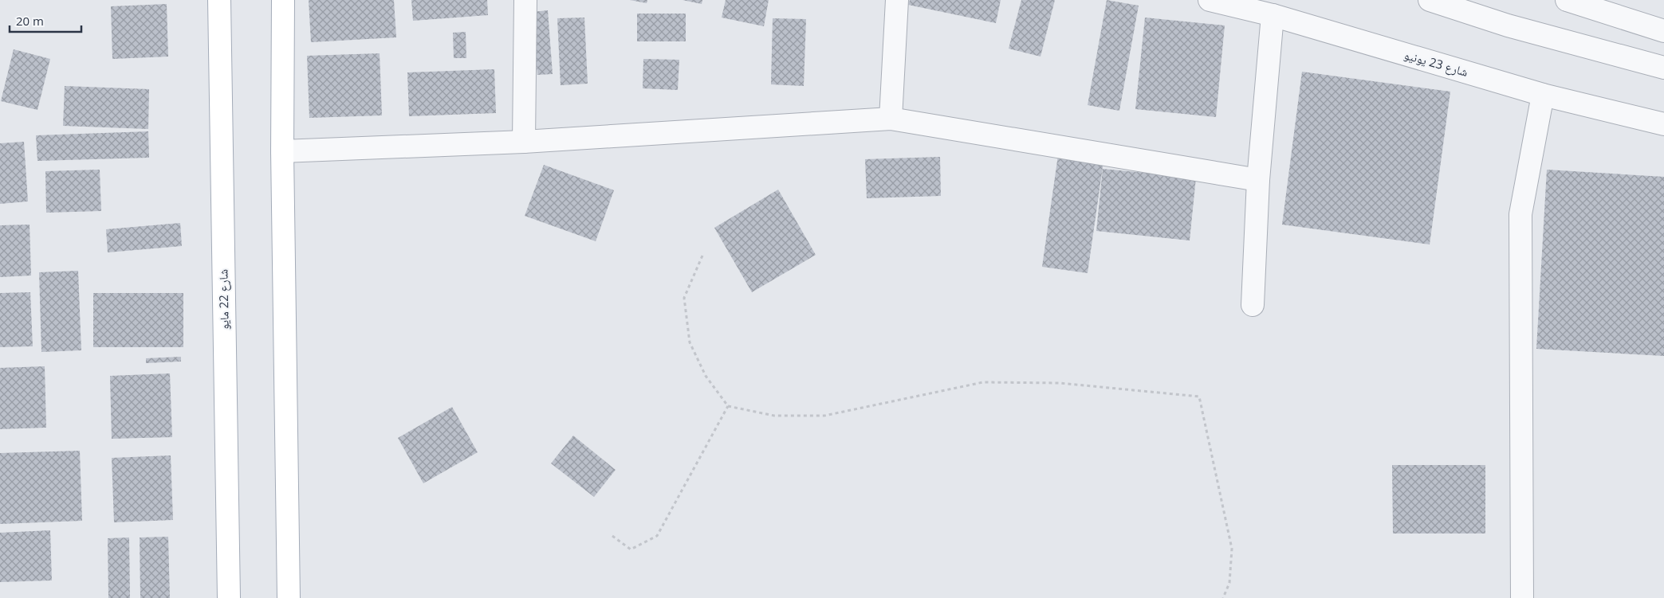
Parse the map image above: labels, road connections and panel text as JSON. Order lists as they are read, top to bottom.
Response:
{
  "streets": {
    "main road": ["شارع 22 مايو"],
    "street": ["شارع 23 يونيو"]
  },
  "scale_bar": "20 m"
}
